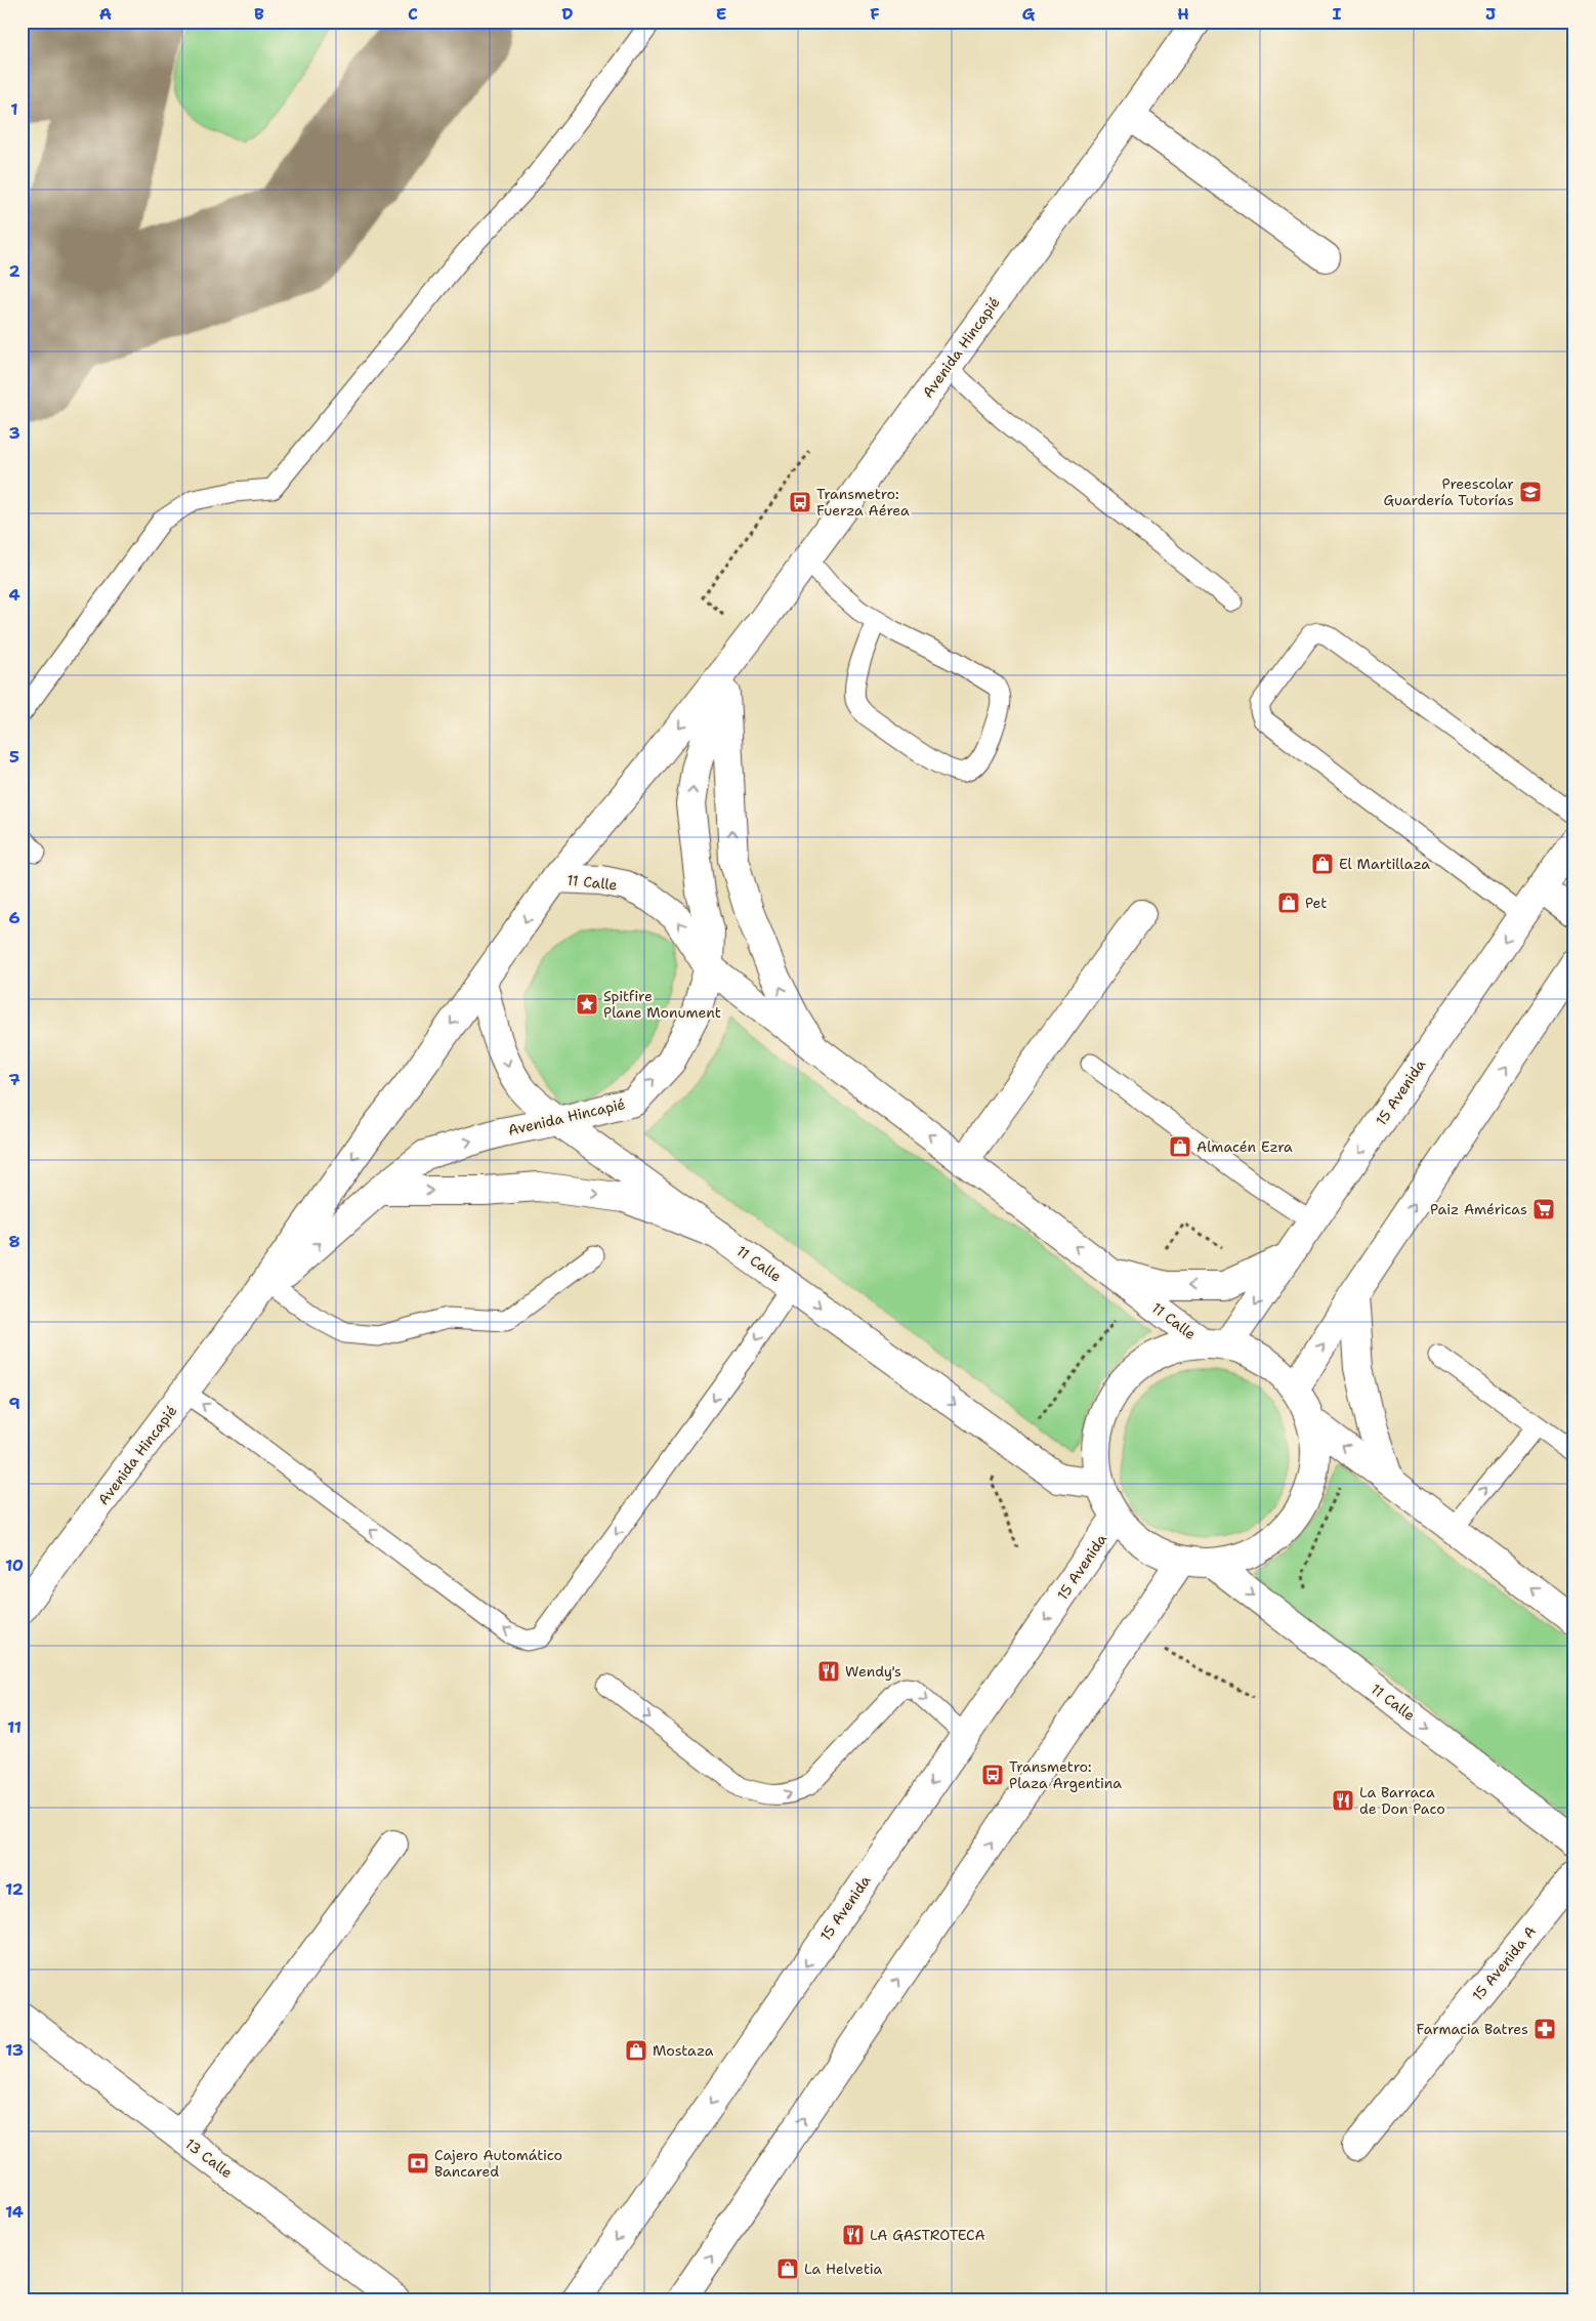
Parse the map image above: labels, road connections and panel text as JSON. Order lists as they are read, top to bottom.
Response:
{
  "streets": {
    "main road": [
      "Avenida Hincapié",
      "11 Calle",
      "15 Avenida",
      "15 Avenida A",
      "13 Calle"
    ]
  },
  "crossings": [
    ["Avenida Hincapié", "11 Calle"],
    ["11 Calle", "15 Avenida"]
  ],
  "places": {
    "school or university": ["Preescolar Guardería Tutorías"],
    "bus stop": ["Transmetro: Fuerza Aérea", "Transmetro: Plaza Argentina"],
    "shop": [
      "El Martillaza",
      "Pet",
      "Almacén Ezra",
      "Mostaza",
      "La Helvetia"
    ],
    "place": ["Spitfire Plane Monument"],
    "supermarket": ["Paiz Américas"],
    "restaurant": ["Wendy's", "La Barraca de Don Paco", "LA GASTROTECA"],
    "pharmacy": ["Farmacia Batres"],
    "bank": ["Cajero Automático Bancared"]
  },
  "grid": {
    "columns": [
      "A",
      "B",
      "C",
      "D",
      "E",
      "F",
      "G",
      "H",
      "I",
      "J"
    ],
    "rows": [
      "1",
      "2",
      "3",
      "4",
      "5",
      "6",
      "7",
      "8",
      "9",
      "10",
      "11",
      "12",
      "13",
      "14"
    ]
  }
}
